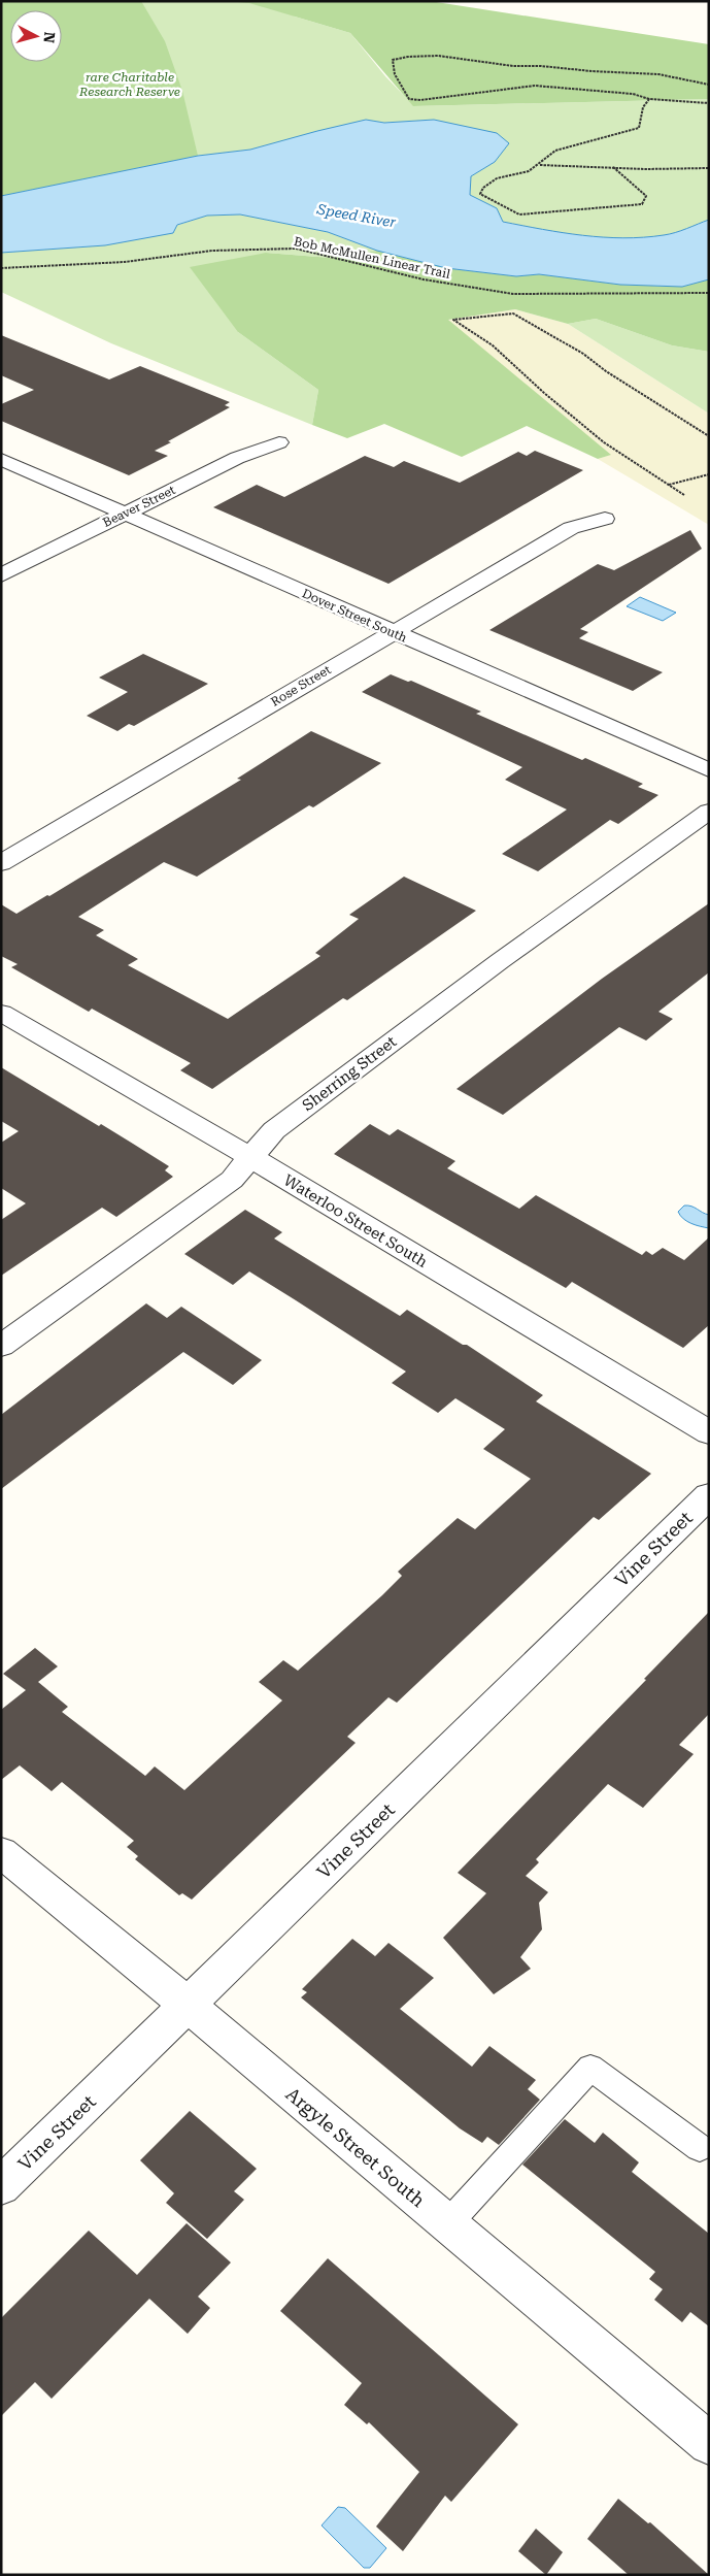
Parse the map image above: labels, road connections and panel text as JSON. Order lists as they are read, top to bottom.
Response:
{
  "streets": {
    "street": [
      "Beaver Street",
      "Dover Street South",
      "Rose Street",
      "Sherring Street",
      "Waterloo Street South",
      "Vine Street",
      "Argyle Street South"
    ],
    "path": ["Bob McMullen Linear Trail"]
  },
  "crossings": [
    ["Beaver Street", "Dover Street South"],
    ["Dover Street South", "Rose Street"],
    ["Sherring Street", "Waterloo Street South"],
    ["Vine Street", "Argyle Street South"]
  ],
  "water": ["Speed River"],
  "parks": ["rare Charitable Research Reserve"],
  "north": "right"
}
